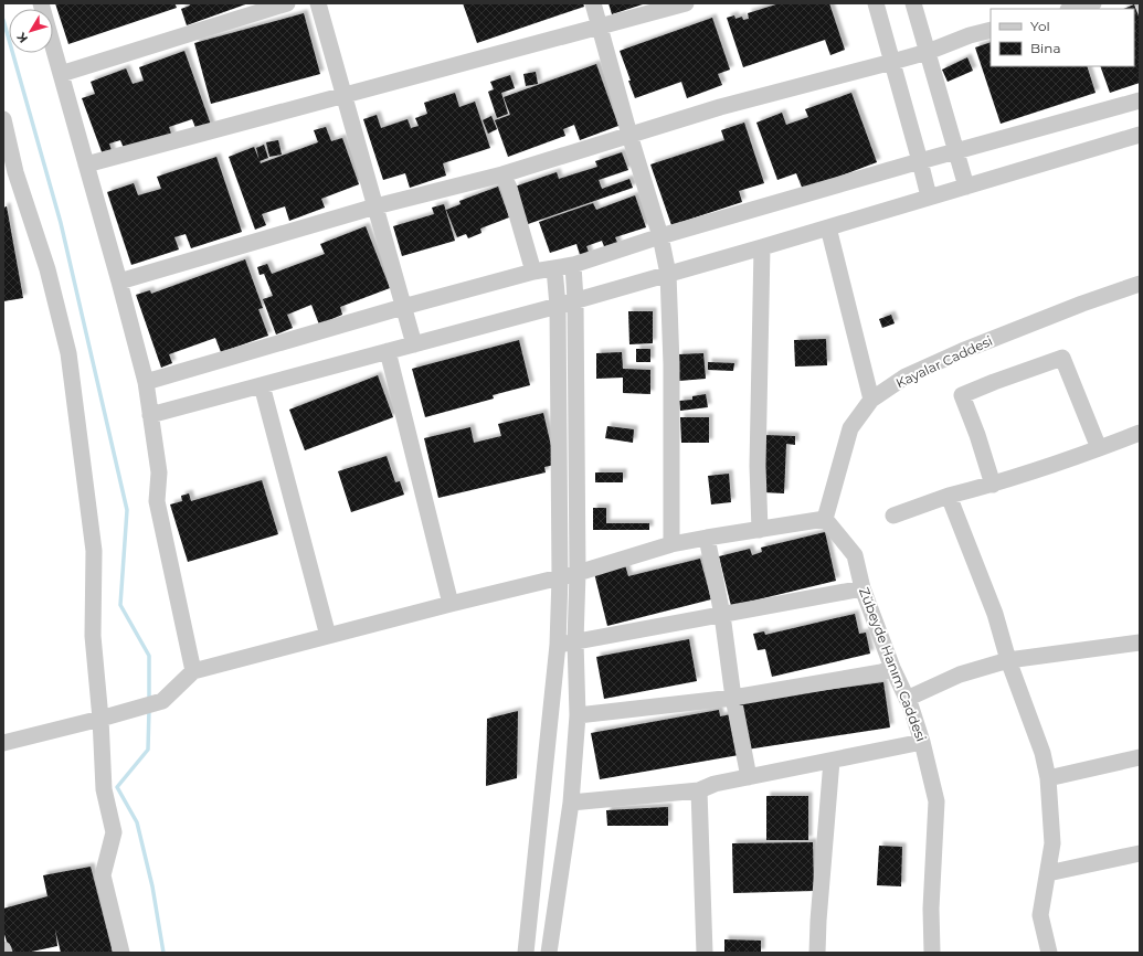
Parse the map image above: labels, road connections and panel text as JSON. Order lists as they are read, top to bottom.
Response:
{
  "streets": {
    "street": ["Kayalar Caddesi", "Zübeyde Hanım Caddesi"]
  },
  "crossings": [
    ["Kayalar Caddesi", "Zübeyde Hanım Caddesi"]
  ],
  "legend": ["Yol", "Bina"],
  "north": "bottom left"
}
